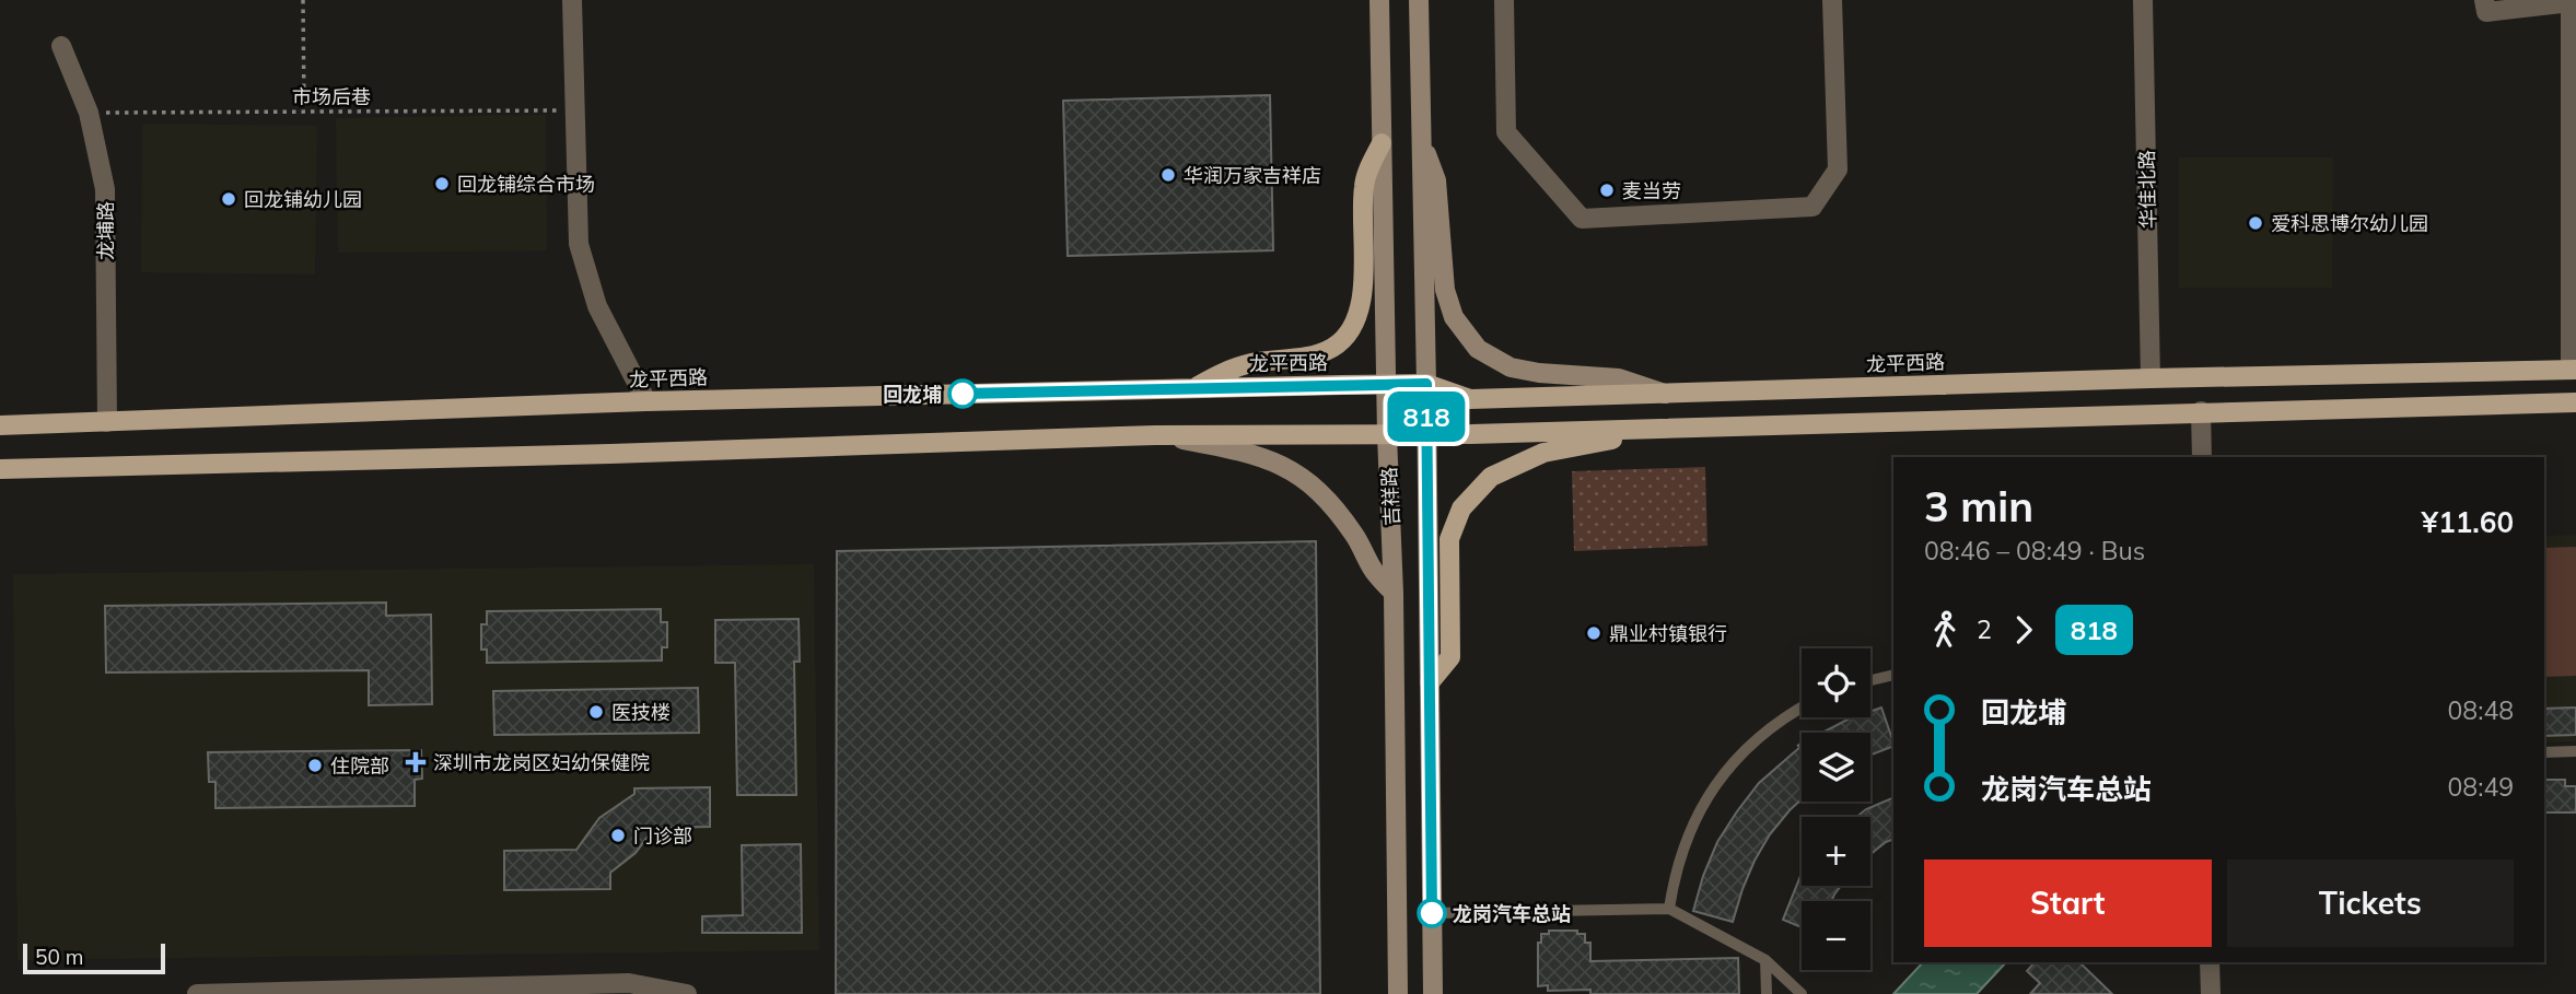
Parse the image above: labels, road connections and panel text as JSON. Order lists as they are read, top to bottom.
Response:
{
  "streets": {
    "main road": ["龙平西路", "吉祥路"],
    "street": ["华佳北路", "龙埔路"],
    "path": ["市场后巷"]
  },
  "crossings": [
    ["市场后巷", "龙埔路"],
    ["华佳北路", "龙平西路"],
    ["龙埔路", "龙平西路"],
    ["龙平西路", "吉祥路"]
  ],
  "places": {
    "other": [
      "华润万家吉祥店",
      "回龙铺综合市场",
      "麦当劳",
      "回龙铺幼儿园",
      "爱科思博尔幼儿园",
      "回龙埔",
      "鼎业村镇银行",
      "医技楼",
      "住院部",
      "门诊部",
      "龙岗汽车总站"
    ],
    "health": ["深圳市龙岗区妇幼保健院"]
  },
  "lines": ["bus line 818"],
  "scale_bar": "50 m",
  "page": {
    "on_map": "818",
    "heading": ["3 min", "08:46 – 08:49 · Bus", "¥11.60"],
    "legs": ["2", "818"],
    "map_buttons": ["+", "−"],
    "list": [
      {
        "name": "回龙埔",
        "value": "08:48"
      },
      {
        "name": "龙岗汽车总站",
        "value": "08:49"
      }
    ],
    "buttons": ["Start", "Tickets"],
    "scale": "50 m"
  }
}
